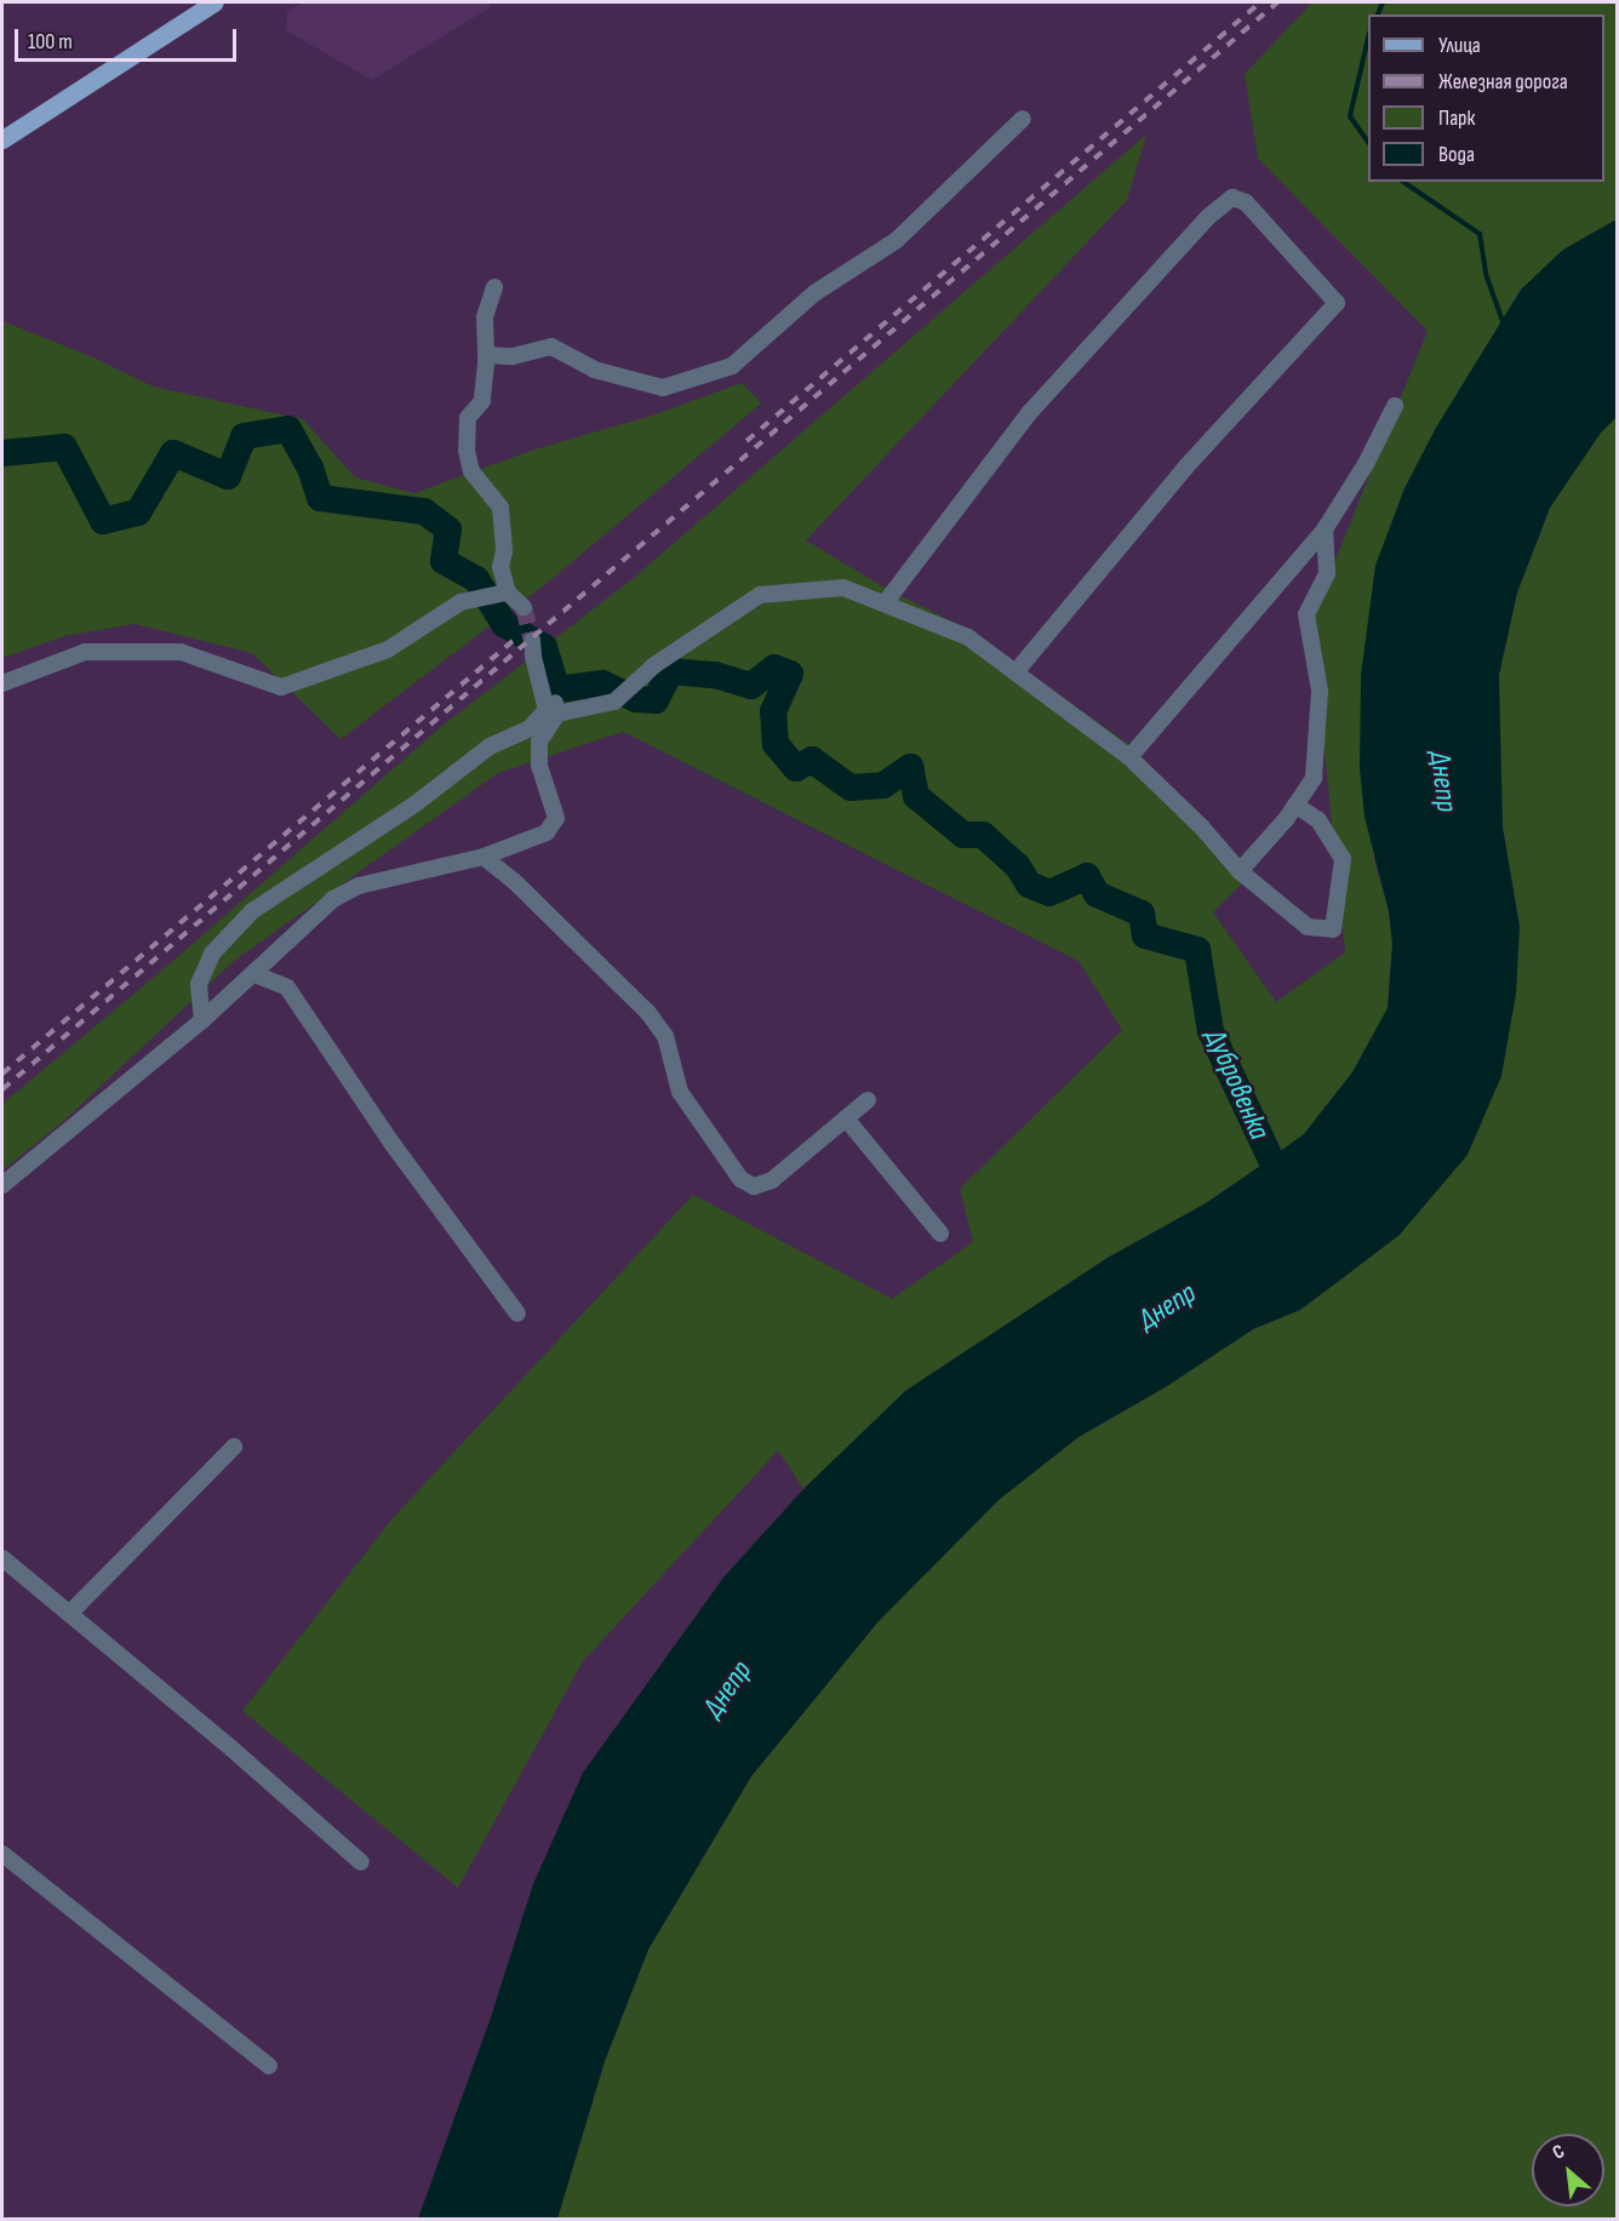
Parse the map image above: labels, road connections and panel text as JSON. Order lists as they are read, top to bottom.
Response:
{
  "water": ["Днепр", "Дубровенка"],
  "legend": [
    "Улица",
    "Железная дорога",
    "Парк",
    "Вода"
  ],
  "scale_bar": "100 m",
  "north": "top left"
}
